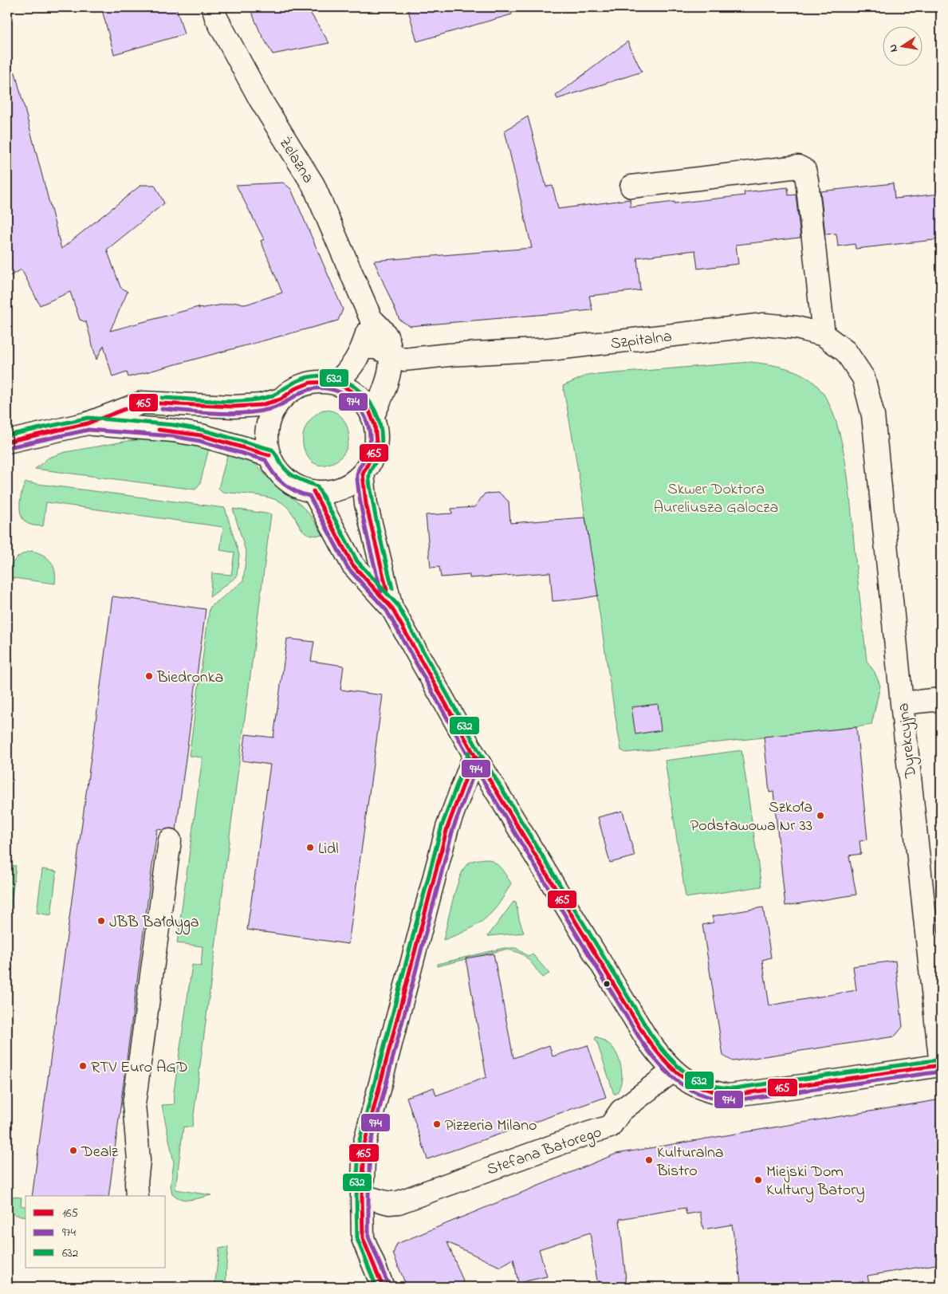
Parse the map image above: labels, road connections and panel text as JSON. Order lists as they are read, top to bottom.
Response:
{
  "streets": {
    "street": [
      "Żelazna",
      "Szpitalna",
      "Dyrekcyjna",
      "Stefana Batorego"
    ]
  },
  "crossings": [
    ["Żelazna", "Szpitalna"],
    ["Szpitalna", "Dyrekcyjna"]
  ],
  "parks": ["Skwer Doktora Aureliusza Galocza"],
  "places": [
    "Biedronka",
    "Szkoła Podstawowa Nr 33",
    "Lidl",
    "JBB Bałdyga",
    "RTV Euro AGD",
    "Pizzeria Milano",
    "Dealz",
    "Kulturalna Bistro",
    "Miejski Dom Kultury Batory"
  ],
  "lines": ["transit line 632", "transit line 165", "transit line 974"],
  "legend": ["165", "974", "632"],
  "north": "left"
}
